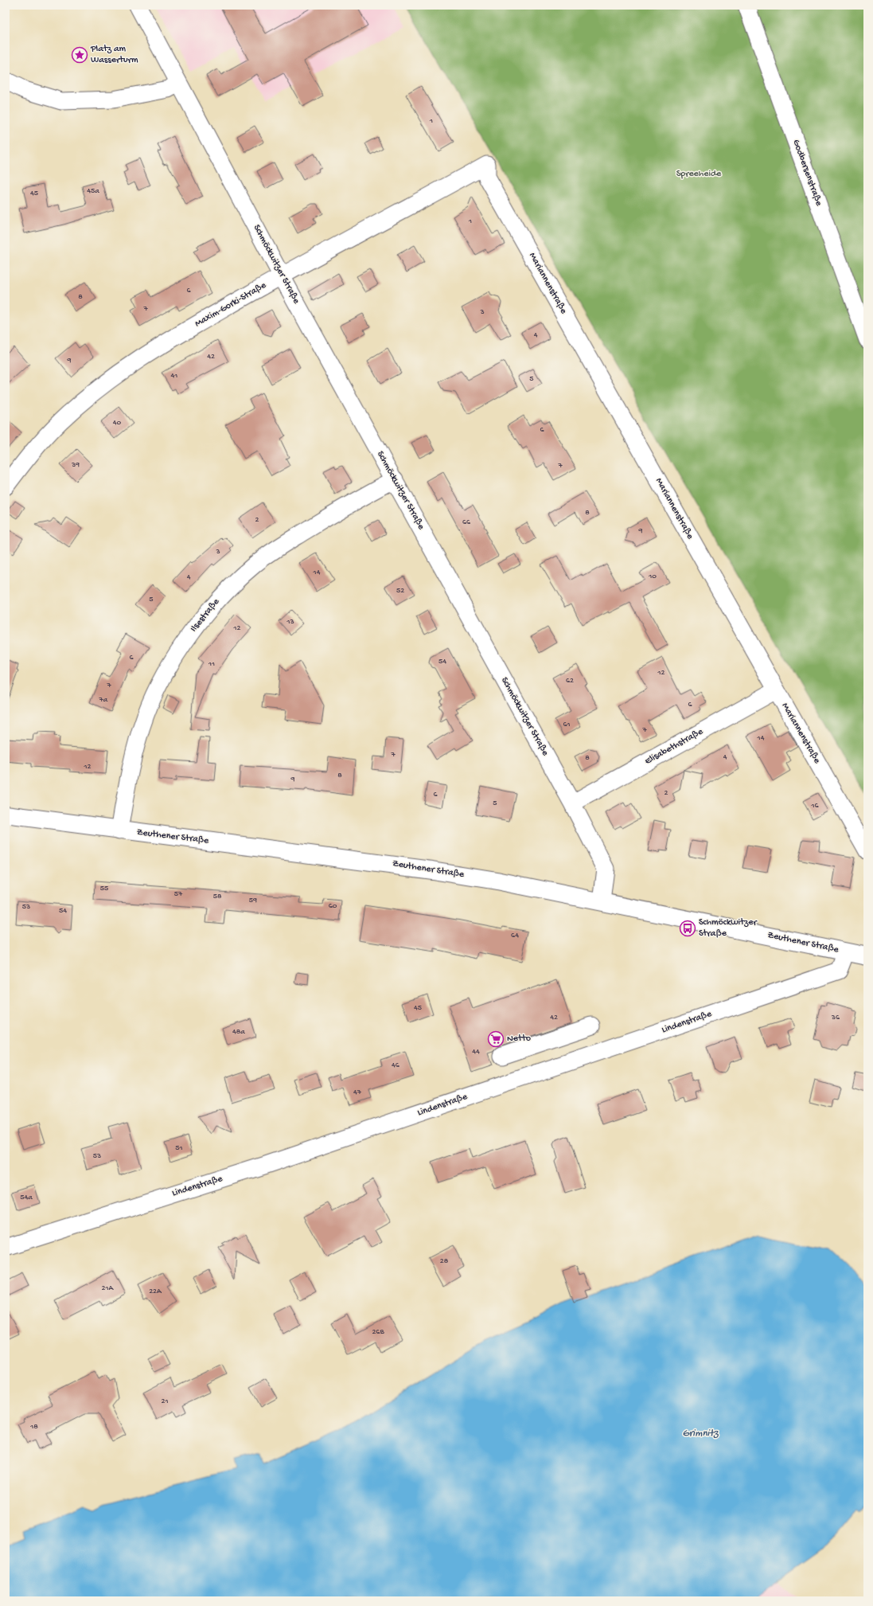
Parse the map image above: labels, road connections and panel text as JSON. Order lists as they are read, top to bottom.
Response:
{
  "streets": {
    "main road": ["Zeuthener Straße"],
    "street": [
      "Godbersenstraße",
      "Schmöckwitzer Straße",
      "Mariannenstraße",
      "Maxim-Gorki-Straße",
      "Ilsestraße",
      "Elisabethstraße",
      "Lindenstraße"
    ]
  },
  "crossings": [
    ["Schmöckwitzer Straße", "Maxim-Gorki-Straße"],
    ["Schmöckwitzer Straße", "Ilsestraße"],
    ["Schmöckwitzer Straße", "Elisabethstraße"],
    ["Schmöckwitzer Straße", "Zeuthener Straße"],
    ["Mariannenstraße", "Maxim-Gorki-Straße"],
    ["Mariannenstraße", "Elisabethstraße"],
    ["Ilsestraße", "Zeuthener Straße"],
    ["Zeuthener Straße", "Lindenstraße"]
  ],
  "water": ["Grimnitz"],
  "parks": ["Spreeheide"],
  "places": {
    "place": ["Platz am Wasserturm"],
    "bus stop": ["Schmöckwitzer Straße"],
    "supermarket": ["Netto"]
  },
  "house_numbers": [
    "1",
    "45a",
    "45",
    "1",
    "6",
    "8",
    "7",
    "3",
    "4",
    "42",
    "9",
    "41",
    "5",
    "40",
    "6",
    "39",
    "7",
    "8",
    "2",
    "66",
    "9",
    "3",
    "14",
    "10",
    "4",
    "52",
    "5",
    "13",
    "12",
    "6",
    "54",
    "11",
    "12",
    "62",
    "7",
    "7a",
    "6",
    "61",
    "7",
    "14",
    "7",
    "4",
    "8",
    "12",
    "8",
    "9",
    "2",
    "6",
    "5",
    "16",
    "55",
    "57",
    "58",
    "59",
    "60",
    "53",
    "54",
    "64",
    "45",
    "42",
    "36",
    "48a",
    "44",
    "46",
    "47",
    "51",
    "53",
    "54a",
    "28",
    "21A",
    "22A",
    "26B",
    "21",
    "18"
  ]
}
